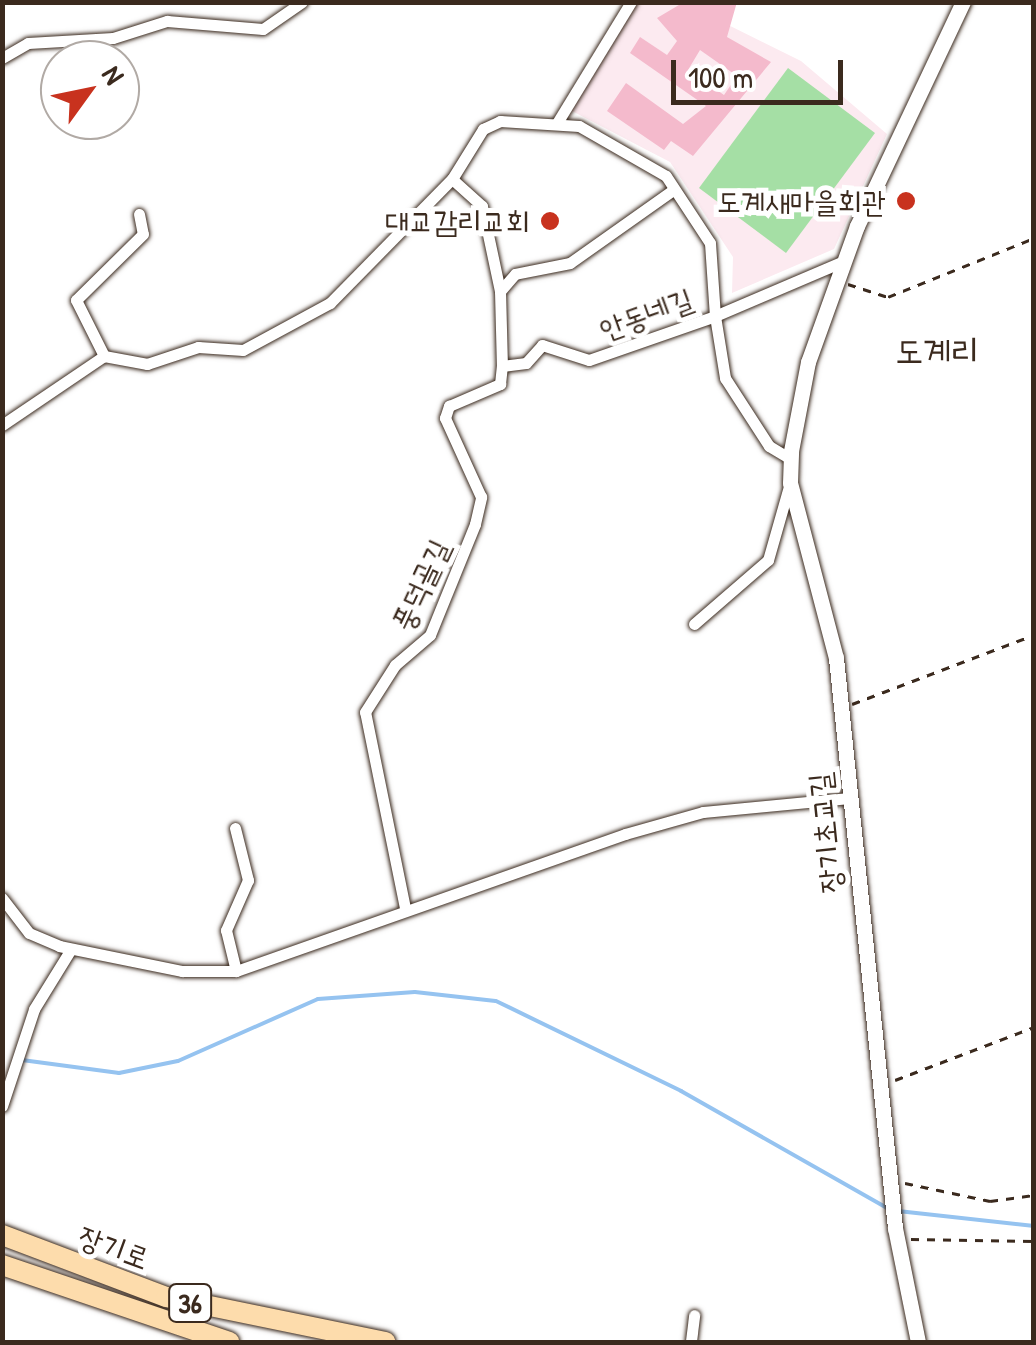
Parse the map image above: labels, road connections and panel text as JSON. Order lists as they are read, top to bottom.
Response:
{
  "streets": {
    "highway": ["장기로", "36"],
    "main road": ["장기초교길"],
    "street": ["안동네길", "풍덕골길"]
  },
  "crossings": [
    ["안동네길", "풍덕골길"],
    ["안동네길", "장기초교길"]
  ],
  "districts": ["도계리"],
  "places": ["도계새마을회관", "대교감리교회"],
  "scale_bar": "100 m",
  "north": "top right"
}
